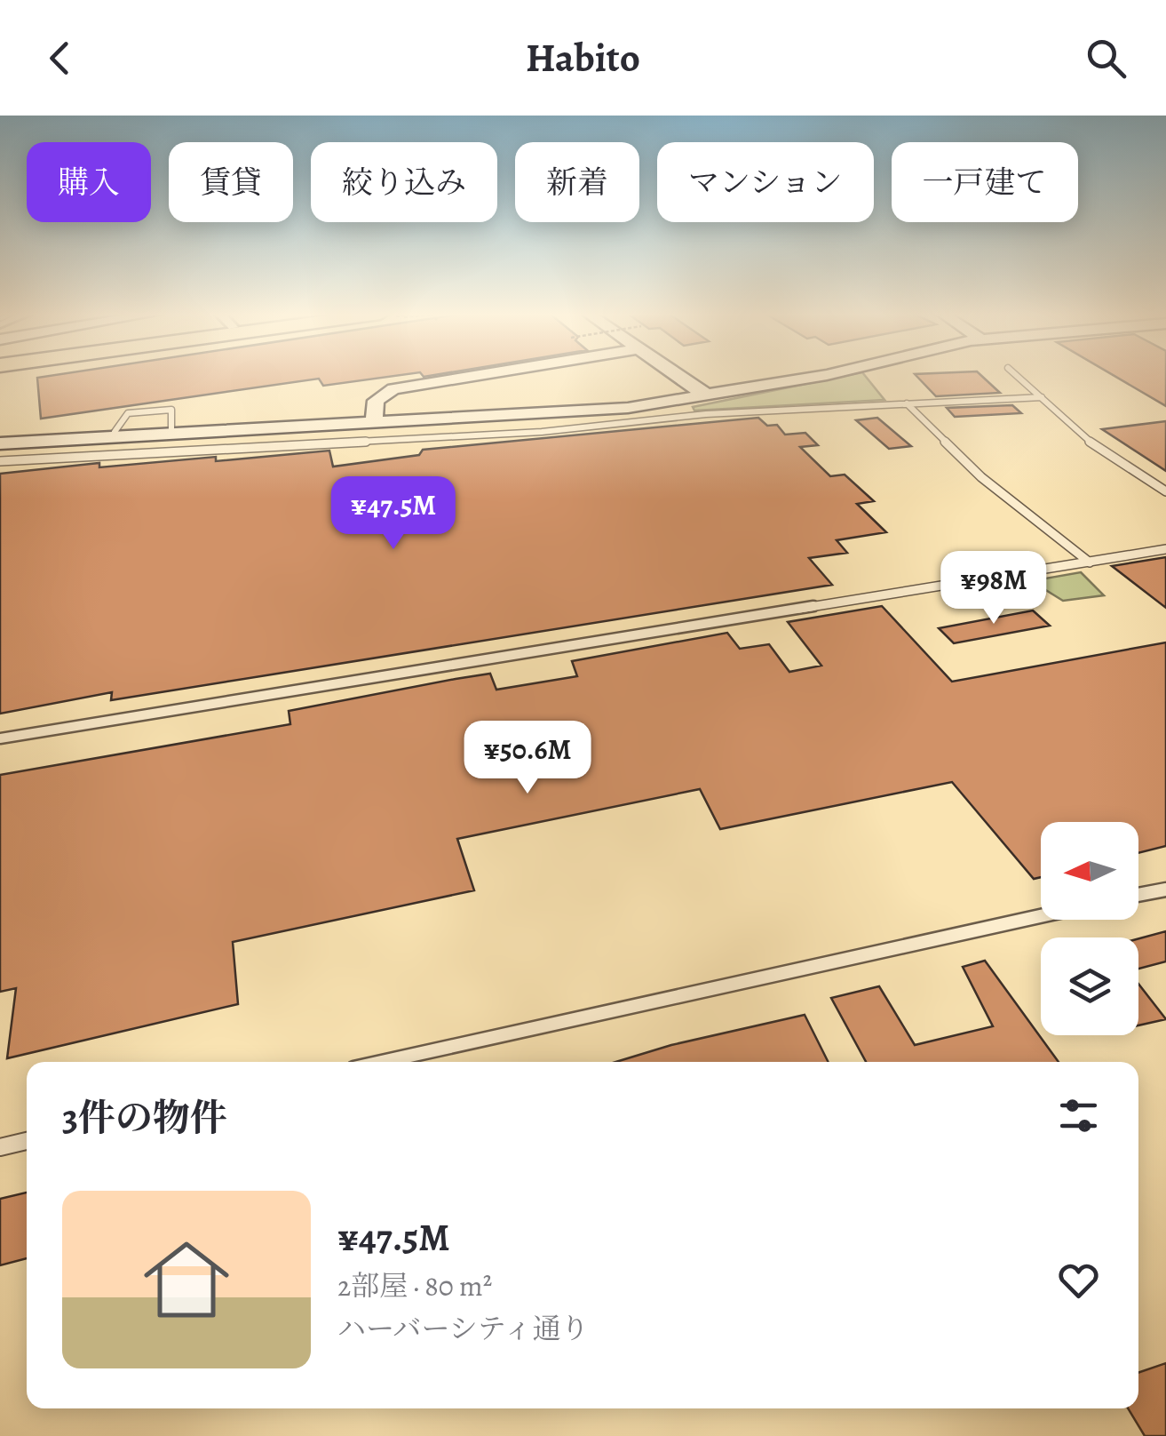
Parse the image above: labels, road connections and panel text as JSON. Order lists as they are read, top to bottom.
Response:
{
  "north": "left",
  "page": {
    "header": "Habito",
    "chip": [
      "購入",
      "賃貸",
      "絞り込み",
      "新着",
      "マンション",
      "一戸建て"
    ],
    "price": ["¥47.5M", "¥98M", "¥50.6M"],
    "heading": "3件の物件",
    "list": [
      {
        "name": "¥47.5M",
        "note": "2部屋 · 80 m² · ハーバーシティ通り"
      }
    ]
  }
}
